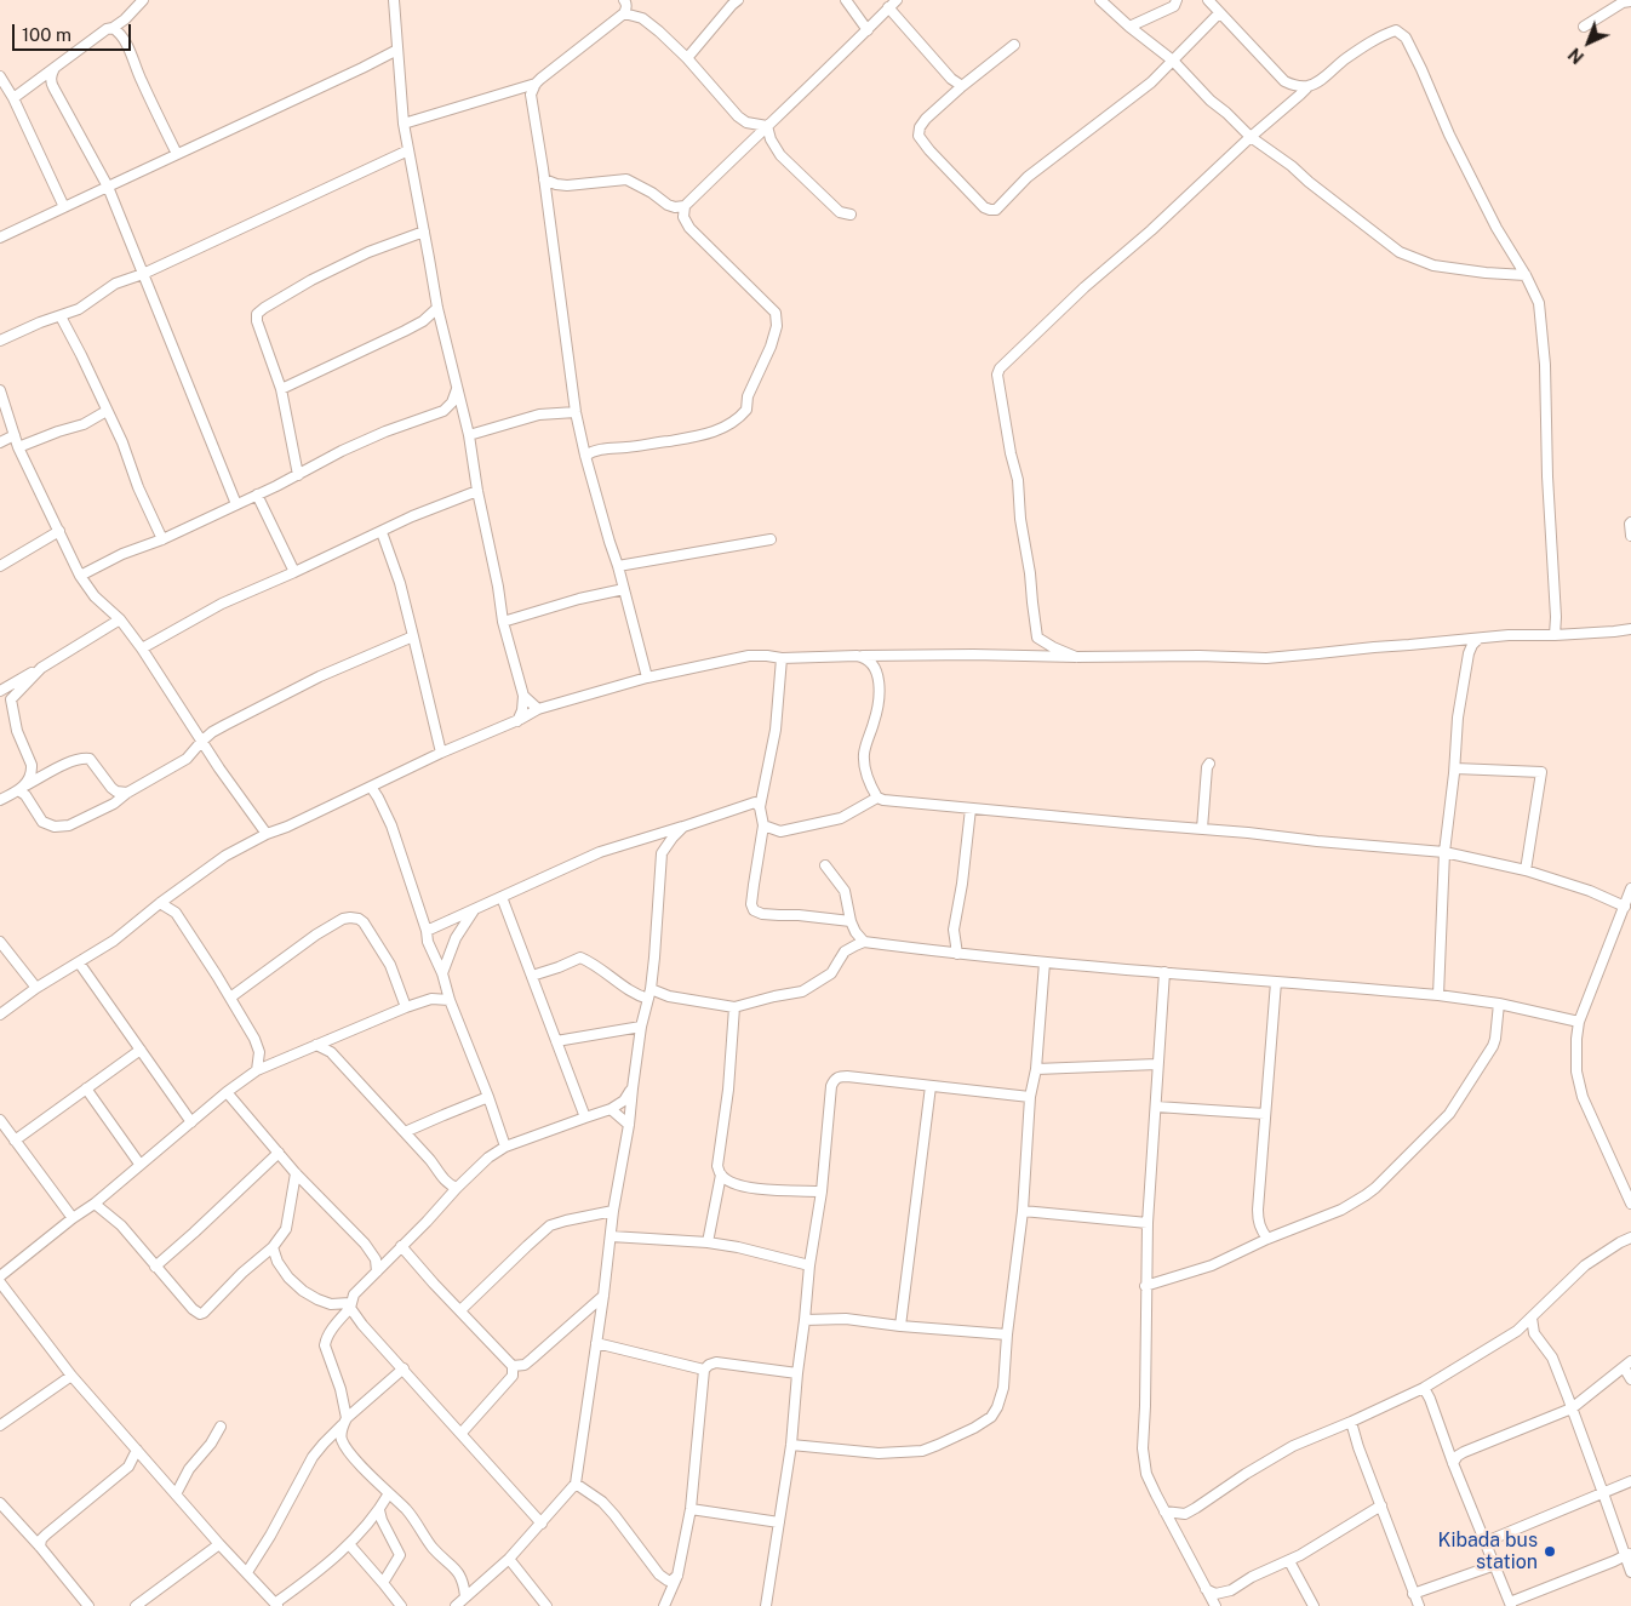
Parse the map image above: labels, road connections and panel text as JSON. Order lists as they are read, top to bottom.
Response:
{
  "places": ["Kibada bus station"],
  "scale_bar": "100 m",
  "north": "bottom left"
}
